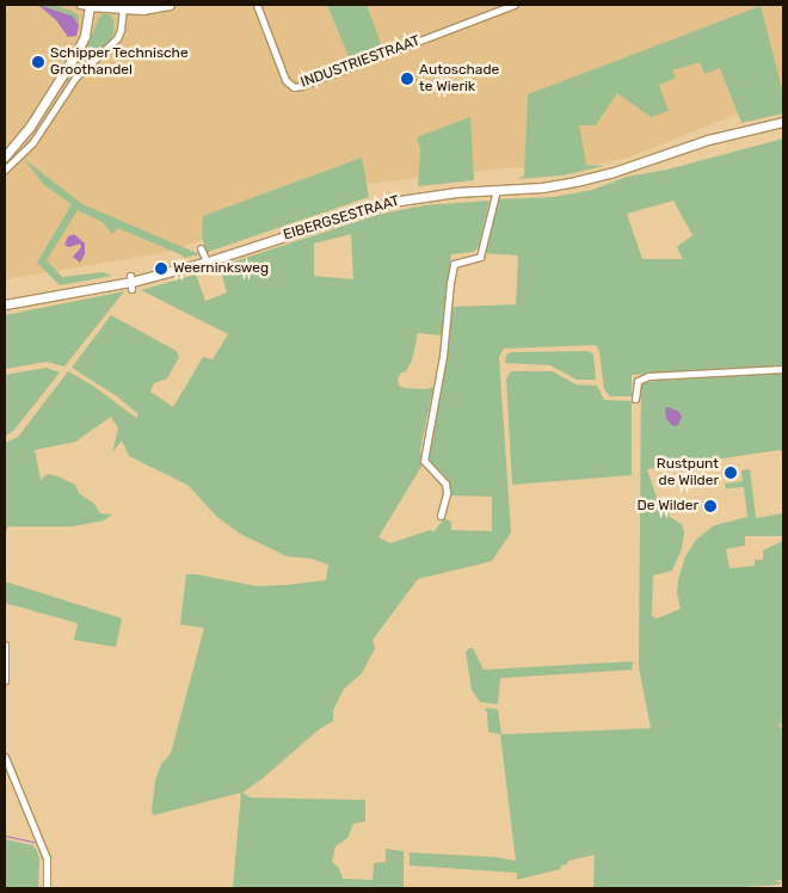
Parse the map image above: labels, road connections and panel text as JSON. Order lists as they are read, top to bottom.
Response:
{
  "streets": {
    "main road": ["EIBERGSESTRAAT"],
    "street": ["INDUSTRIESTRAAT"]
  },
  "places": [
    "Schipper Technische Groothandel",
    "Autoschade te Wierik",
    "Weerninksweg",
    "Rustpunt de Wilder",
    "De Wilder"
  ]
}
